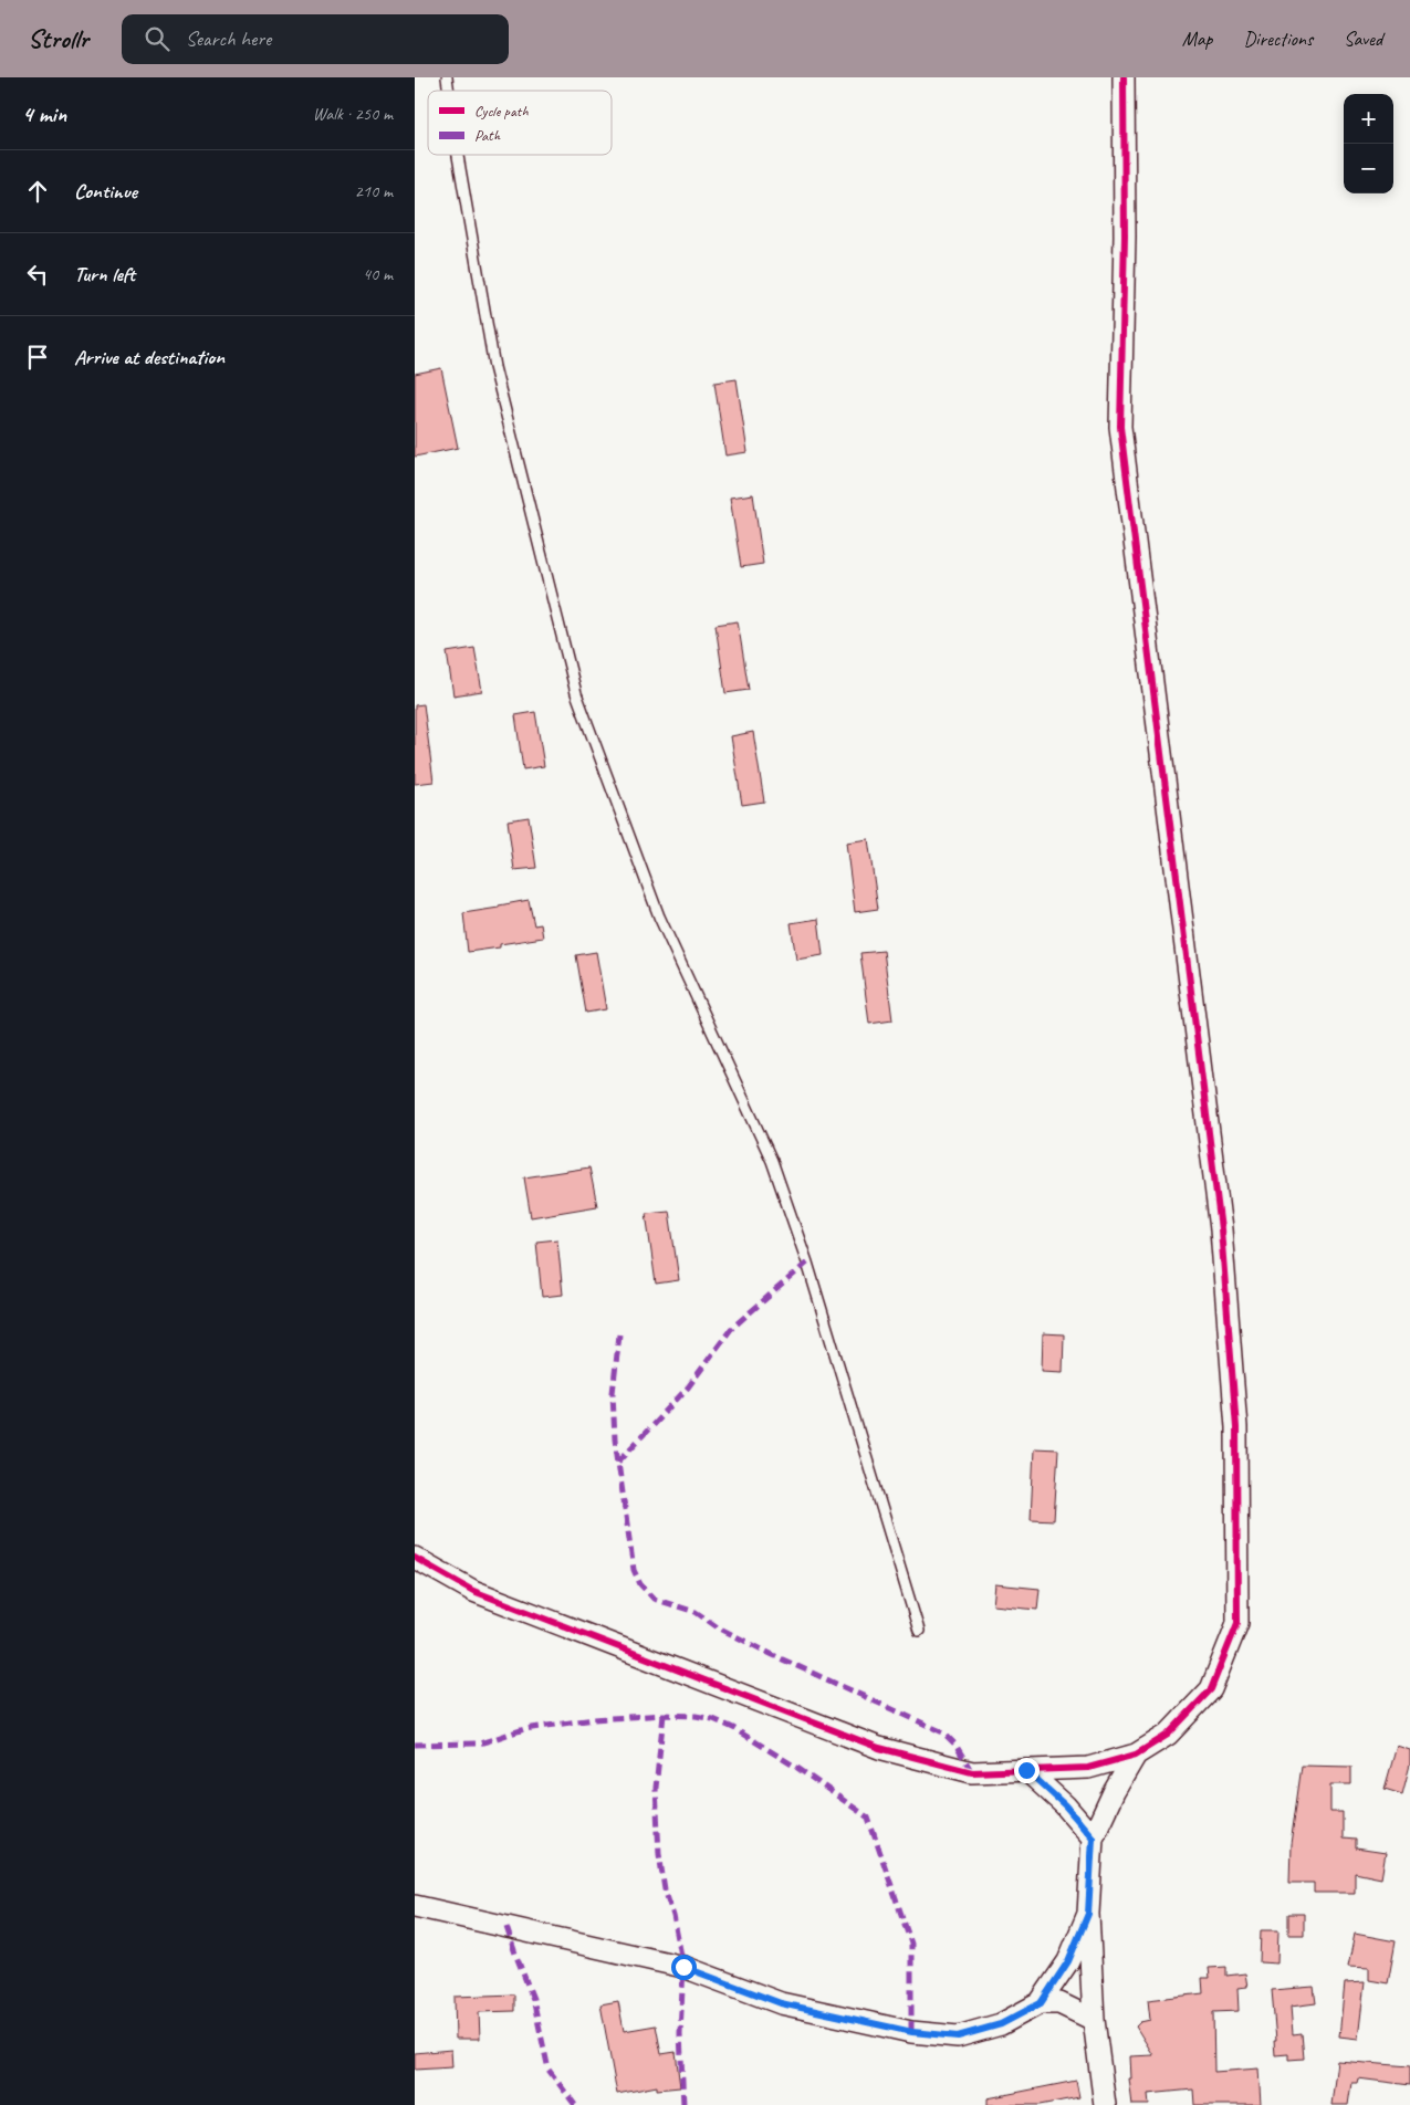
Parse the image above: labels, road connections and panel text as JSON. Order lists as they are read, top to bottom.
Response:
{
  "legend": ["Cycle path", "Path"],
  "page": {
    "header": "Strollr",
    "search": "Search here",
    "nav": ["Map", "Directions", "Saved"],
    "heading": ["4 min", "Walk · 250 m"],
    "map_buttons": ["+", "−"],
    "list": [
      ["Continue", "210 m"],
      ["Turn left", "40 m"],
      "Arrive at destination"
    ]
  }
}
